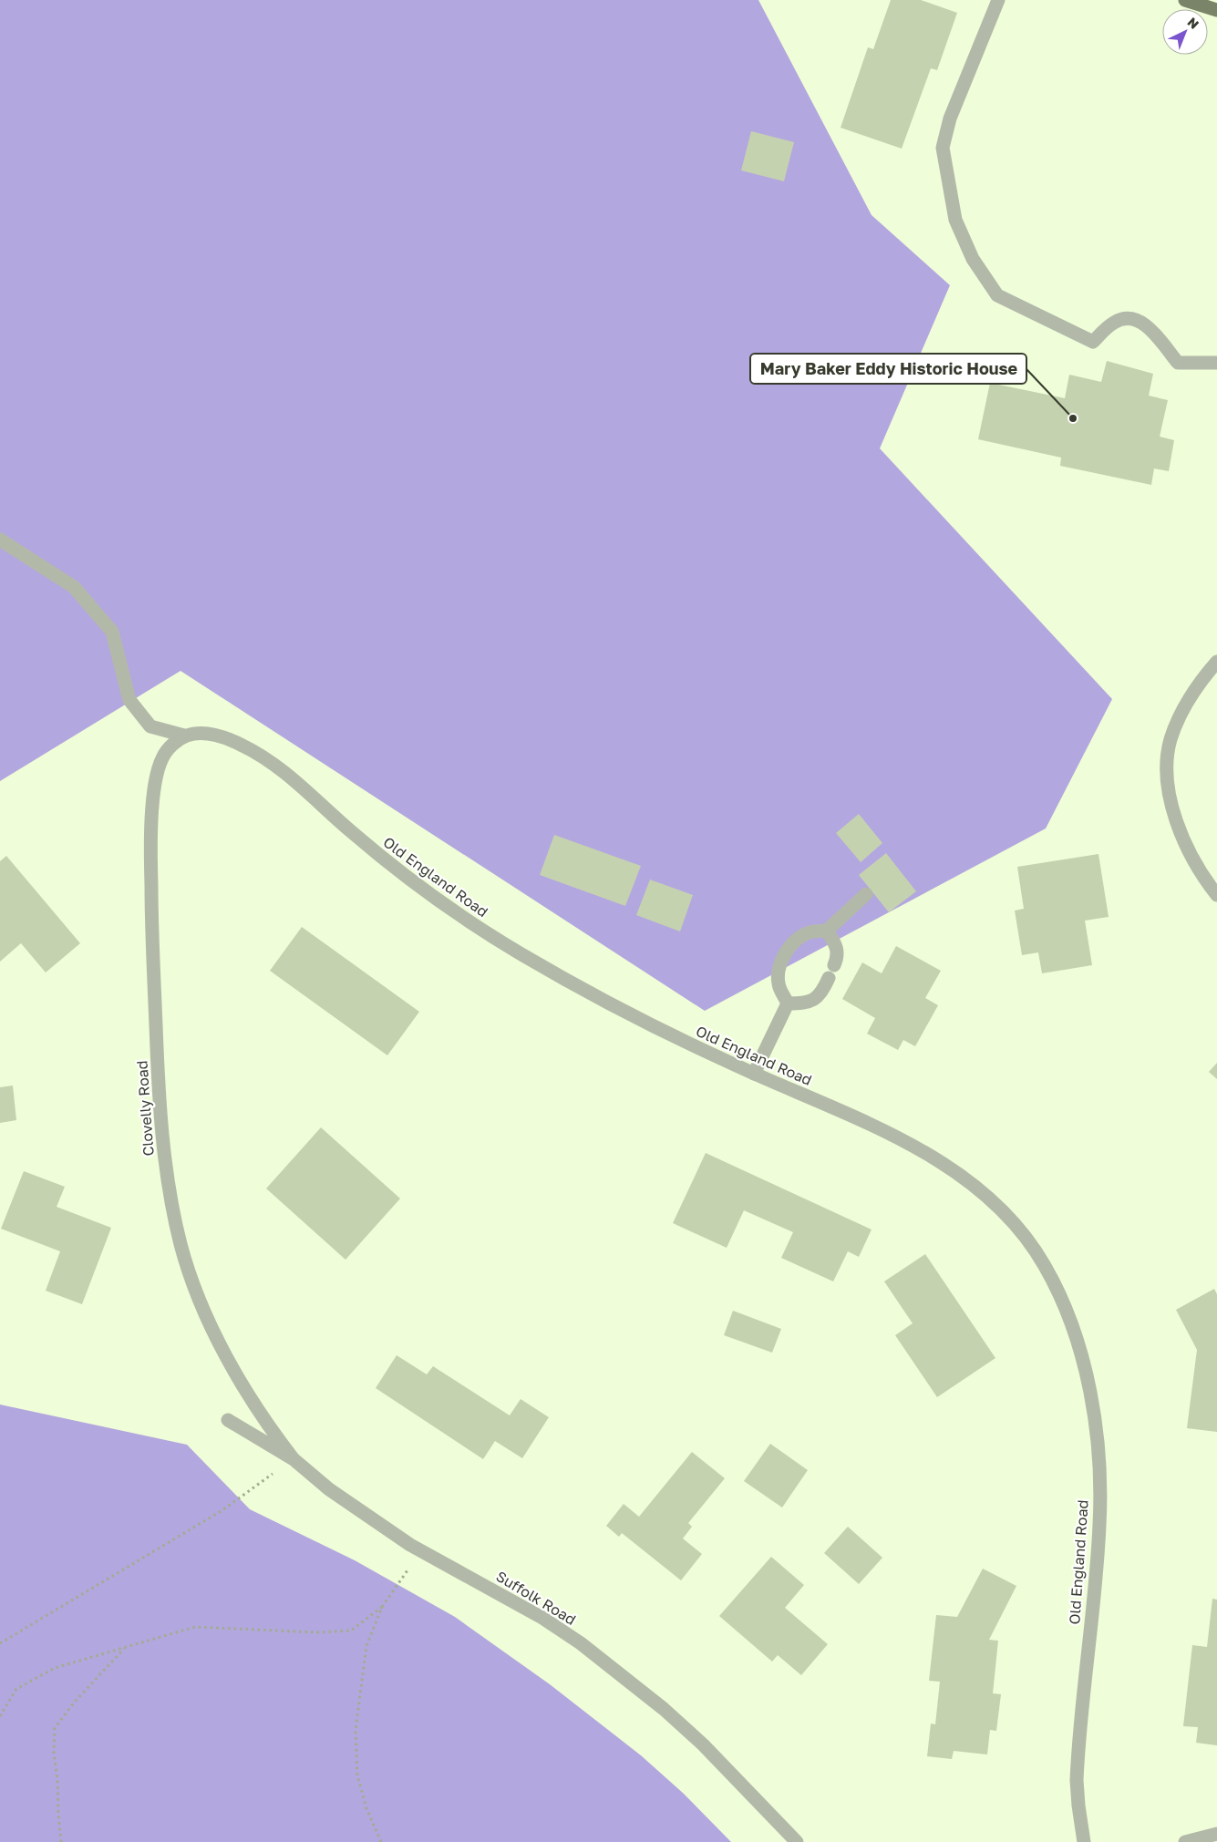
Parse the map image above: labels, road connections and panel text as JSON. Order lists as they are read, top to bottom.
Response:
{
  "streets": {
    "street": ["Old England Road", "Clovelly Road", "Suffolk Road"]
  },
  "crossings": [
    ["Old England Road", "Clovelly Road"],
    ["Clovelly Road", "Suffolk Road"]
  ],
  "places": ["Mary Baker Eddy Historic House"],
  "north": "top right"
}
